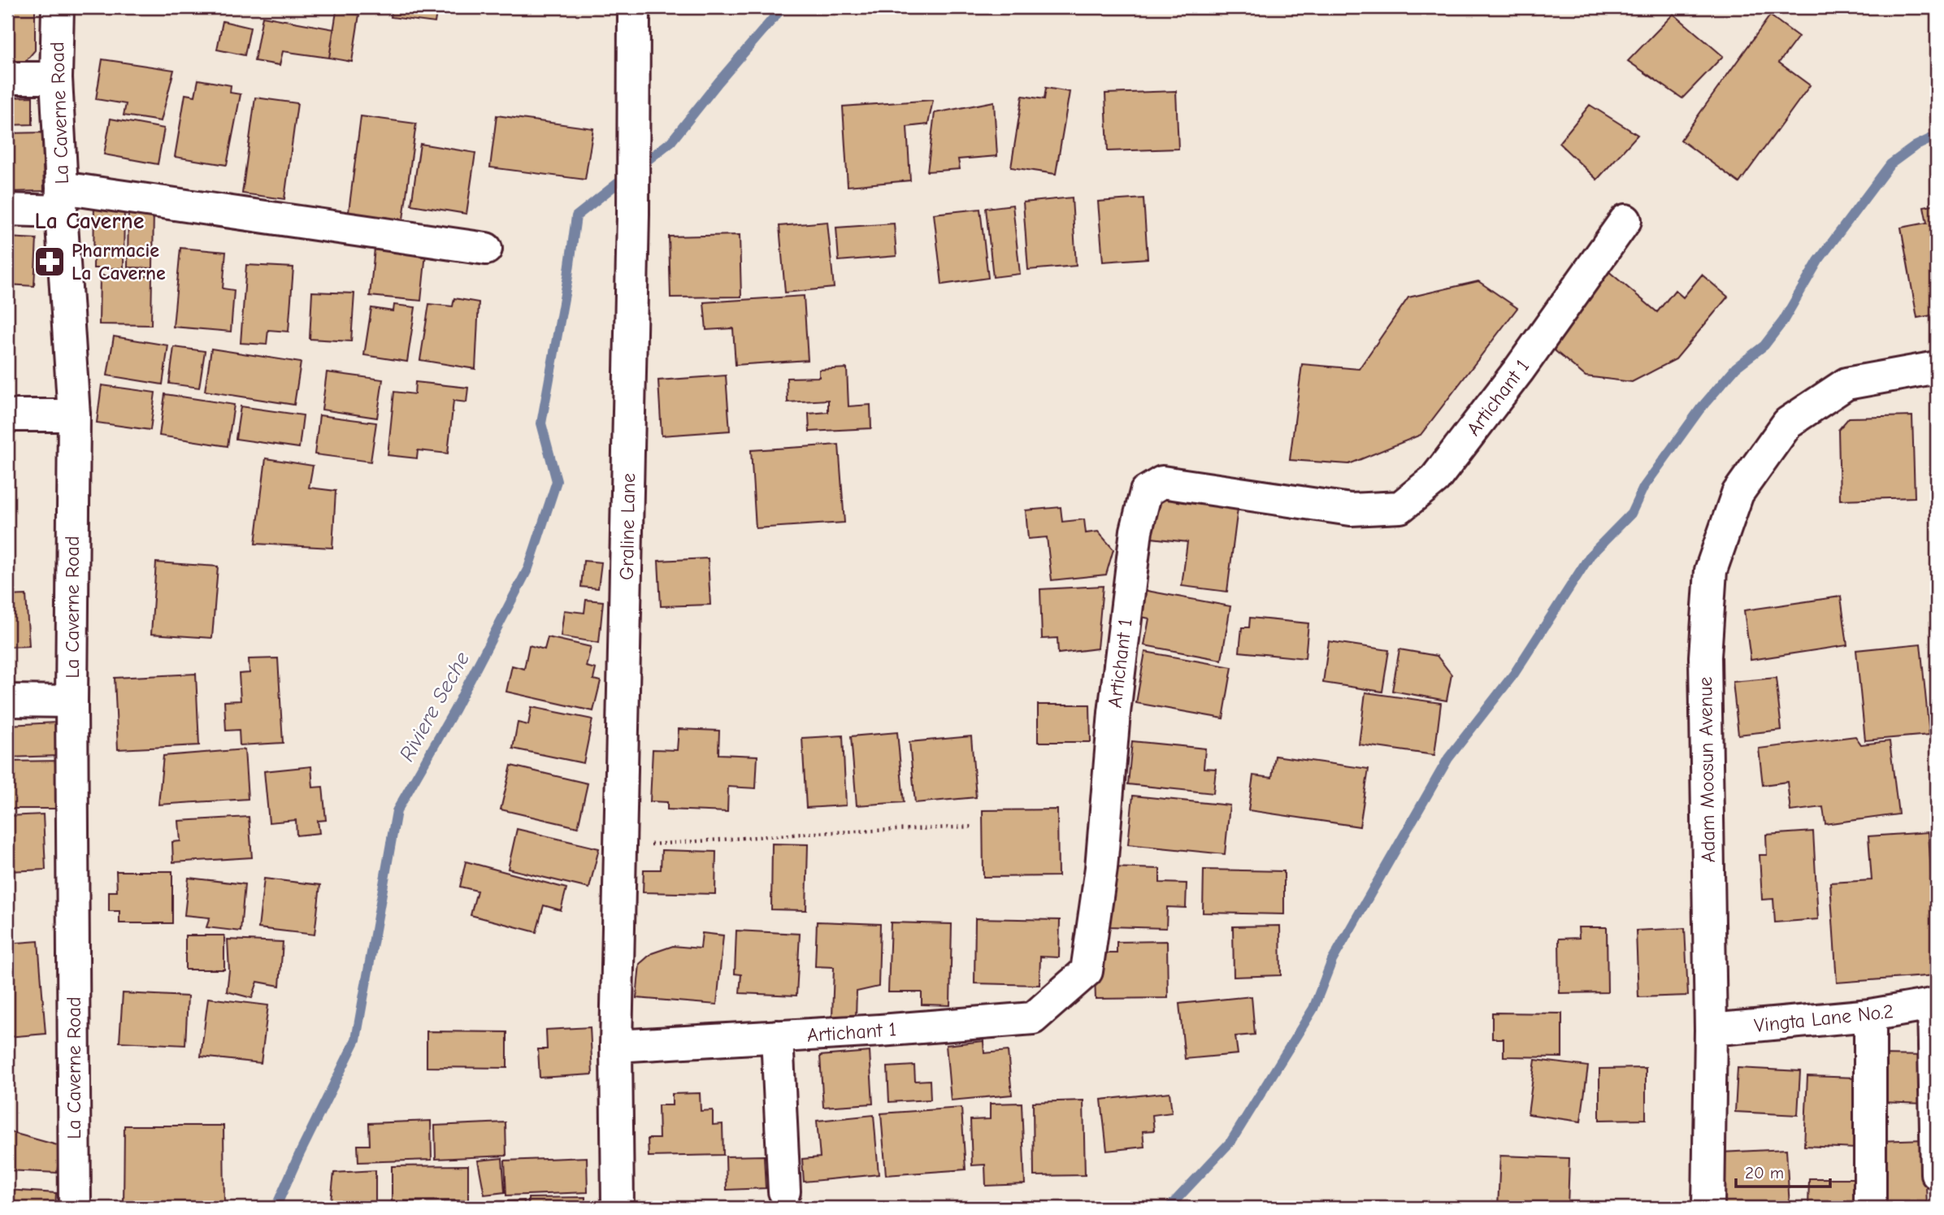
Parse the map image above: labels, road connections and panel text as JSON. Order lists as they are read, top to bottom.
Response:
{
  "streets": {
    "street": [
      "La Caverne Road",
      "Artichant 1",
      "Graline Lane",
      "Adam Moosun Avenue",
      "Vingta Lane No.2"
    ]
  },
  "crossings": [
    ["Artichant 1", "Graline Lane"],
    ["Adam Moosun Avenue", "Vingta Lane No.2"]
  ],
  "districts": ["La Caverne"],
  "water": ["Riviere Seche"],
  "places": {
    "pharmacy": ["Pharmacie La Caverne"]
  },
  "scale_bar": "20 m"
}
